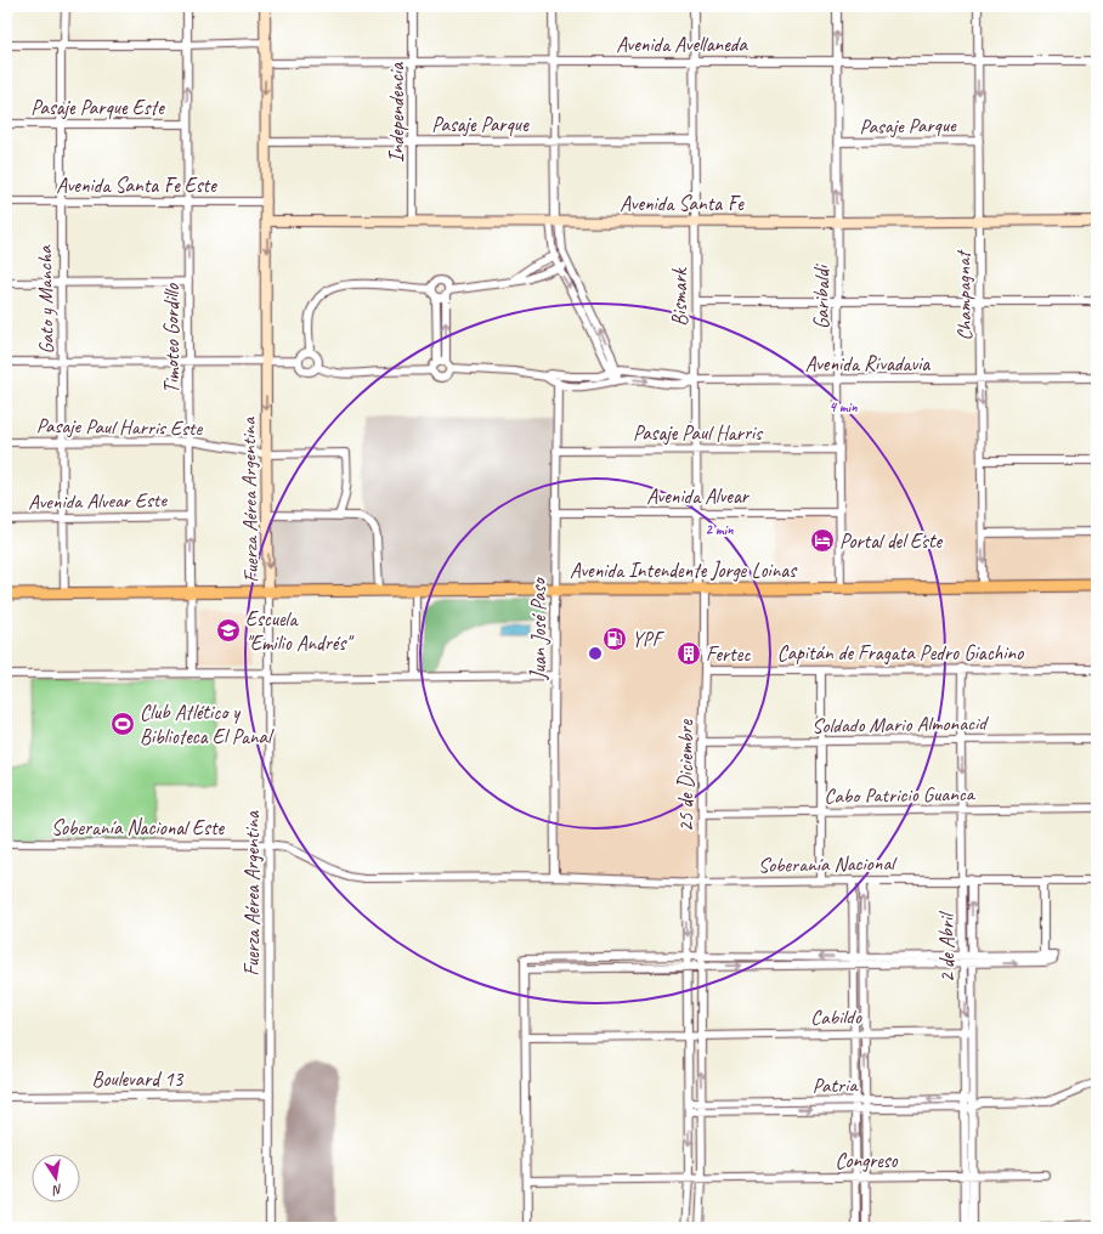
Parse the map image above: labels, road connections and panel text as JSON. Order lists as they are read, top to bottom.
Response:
{
  "streets": {
    "main road": ["Avenida Intendente Jorge Loinas"],
    "street": [
      "Avenida Avellaneda",
      "Pasaje Parque Este",
      "Independencia",
      "Pasaje Parque",
      "Avenida Santa Fe Este",
      "Avenida Santa Fe",
      "Champagnat",
      "Bismark",
      "Garibaldi",
      "Gato y Mancha",
      "Timoteo Gordillo",
      "Avenida Rivadavia",
      "Pasaje Paul Harris Este",
      "Pasaje Paul Harris",
      "Avenida Alvear",
      "Avenida Alvear Este",
      "Fuerza Aérea Argentina",
      "Juan José Paso",
      "Capitán de Fragata Pedro Giachino",
      "Soldado Mario Almonacid",
      "25 de Diciembre",
      "Cabo Patricio Guanca",
      "Soberanía Nacional Este",
      "Soberanía Nacional",
      "2 de Abril",
      "Cabildo",
      "Boulevard 13",
      "Patria",
      "Congreso"
    ]
  },
  "crossings": [
    ["Avenida Avellaneda", "Independencia"],
    ["Avenida Avellaneda", "Champagnat"],
    ["Avenida Avellaneda", "Bismark"],
    ["Avenida Avellaneda", "Garibaldi"],
    ["Avenida Avellaneda", "Fuerza Aérea Argentina"],
    ["Pasaje Parque Este", "Gato y Mancha"],
    ["Pasaje Parque Este", "Timoteo Gordillo"],
    ["Independencia", "Pasaje Parque"],
    ["Independencia", "Avenida Santa Fe"],
    ["Pasaje Parque", "Champagnat"],
    ["Pasaje Parque", "Bismark"],
    ["Pasaje Parque", "Garibaldi"],
    ["Pasaje Parque", "Fuerza Aérea Argentina"],
    ["Avenida Santa Fe Este", "Gato y Mancha"],
    ["Avenida Santa Fe Este", "Timoteo Gordillo"],
    ["Avenida Santa Fe Este", "Fuerza Aérea Argentina"],
    ["Avenida Santa Fe", "Champagnat"],
    ["Avenida Santa Fe", "Bismark"],
    ["Avenida Santa Fe", "Garibaldi"],
    ["Avenida Santa Fe", "Fuerza Aérea Argentina"],
    ["Champagnat", "Avenida Rivadavia"],
    ["Champagnat", "Avenida Intendente Jorge Loinas"],
    ["Bismark", "Avenida Rivadavia"],
    ["Bismark", "Pasaje Paul Harris"],
    ["Bismark", "Avenida Alvear"],
    ["Bismark", "Avenida Intendente Jorge Loinas"],
    ["Bismark", "25 de Diciembre"],
    ["Garibaldi", "Avenida Rivadavia"],
    ["Garibaldi", "Pasaje Paul Harris"],
    ["Garibaldi", "Avenida Alvear"],
    ["Garibaldi", "Avenida Intendente Jorge Loinas"],
    ["Gato y Mancha", "Avenida Rivadavia"],
    ["Gato y Mancha", "Pasaje Paul Harris Este"],
    ["Gato y Mancha", "Avenida Alvear Este"],
    ["Gato y Mancha", "Avenida Intendente Jorge Loinas"],
    ["Timoteo Gordillo", "Avenida Rivadavia"],
    ["Timoteo Gordillo", "Pasaje Paul Harris Este"],
    ["Timoteo Gordillo", "Avenida Alvear Este"],
    ["Timoteo Gordillo", "Avenida Intendente Jorge Loinas"],
    ["Avenida Rivadavia", "Fuerza Aérea Argentina"],
    ["Avenida Rivadavia", "Juan José Paso"],
    ["Pasaje Paul Harris Este", "Fuerza Aérea Argentina"],
    ["Pasaje Paul Harris", "Juan José Paso"],
    ["Avenida Alvear", "Juan José Paso"],
    ["Fuerza Aérea Argentina", "Avenida Intendente Jorge Loinas"],
    ["Fuerza Aérea Argentina", "Soberanía Nacional Este"],
    ["Fuerza Aérea Argentina", "Boulevard 13"],
    ["Avenida Intendente Jorge Loinas", "Juan José Paso"],
    ["Avenida Intendente Jorge Loinas", "25 de Diciembre"],
    ["Juan José Paso", "Soberanía Nacional Este"],
    ["Juan José Paso", "Soberanía Nacional"],
    ["Capitán de Fragata Pedro Giachino", "25 de Diciembre"],
    ["Capitán de Fragata Pedro Giachino", "2 de Abril"],
    ["Soldado Mario Almonacid", "25 de Diciembre"],
    ["Soldado Mario Almonacid", "2 de Abril"],
    ["25 de Diciembre", "Cabo Patricio Guanca"],
    ["25 de Diciembre", "Soberanía Nacional"],
    ["25 de Diciembre", "Cabildo"],
    ["25 de Diciembre", "Patria"],
    ["25 de Diciembre", "Congreso"],
    ["Cabo Patricio Guanca", "2 de Abril"],
    ["Soberanía Nacional Este", "Soberanía Nacional"],
    ["Soberanía Nacional", "2 de Abril"],
    ["2 de Abril", "Cabildo"],
    ["2 de Abril", "Patria"],
    ["2 de Abril", "Congreso"]
  ],
  "one_way": ["Champagnat", "Timoteo Gordillo"],
  "places": {
    "hotel": ["Portal del Este"],
    "school or university": ["Escuela \"Emilio Andrés\""],
    "fuel station": ["YPF"],
    "building": ["Fertec"],
    "sports": ["Club Atlético y Biblioteca El Panal"]
  },
  "north": "bottom",
  "rings": ["4 min", "2 min"]
}
